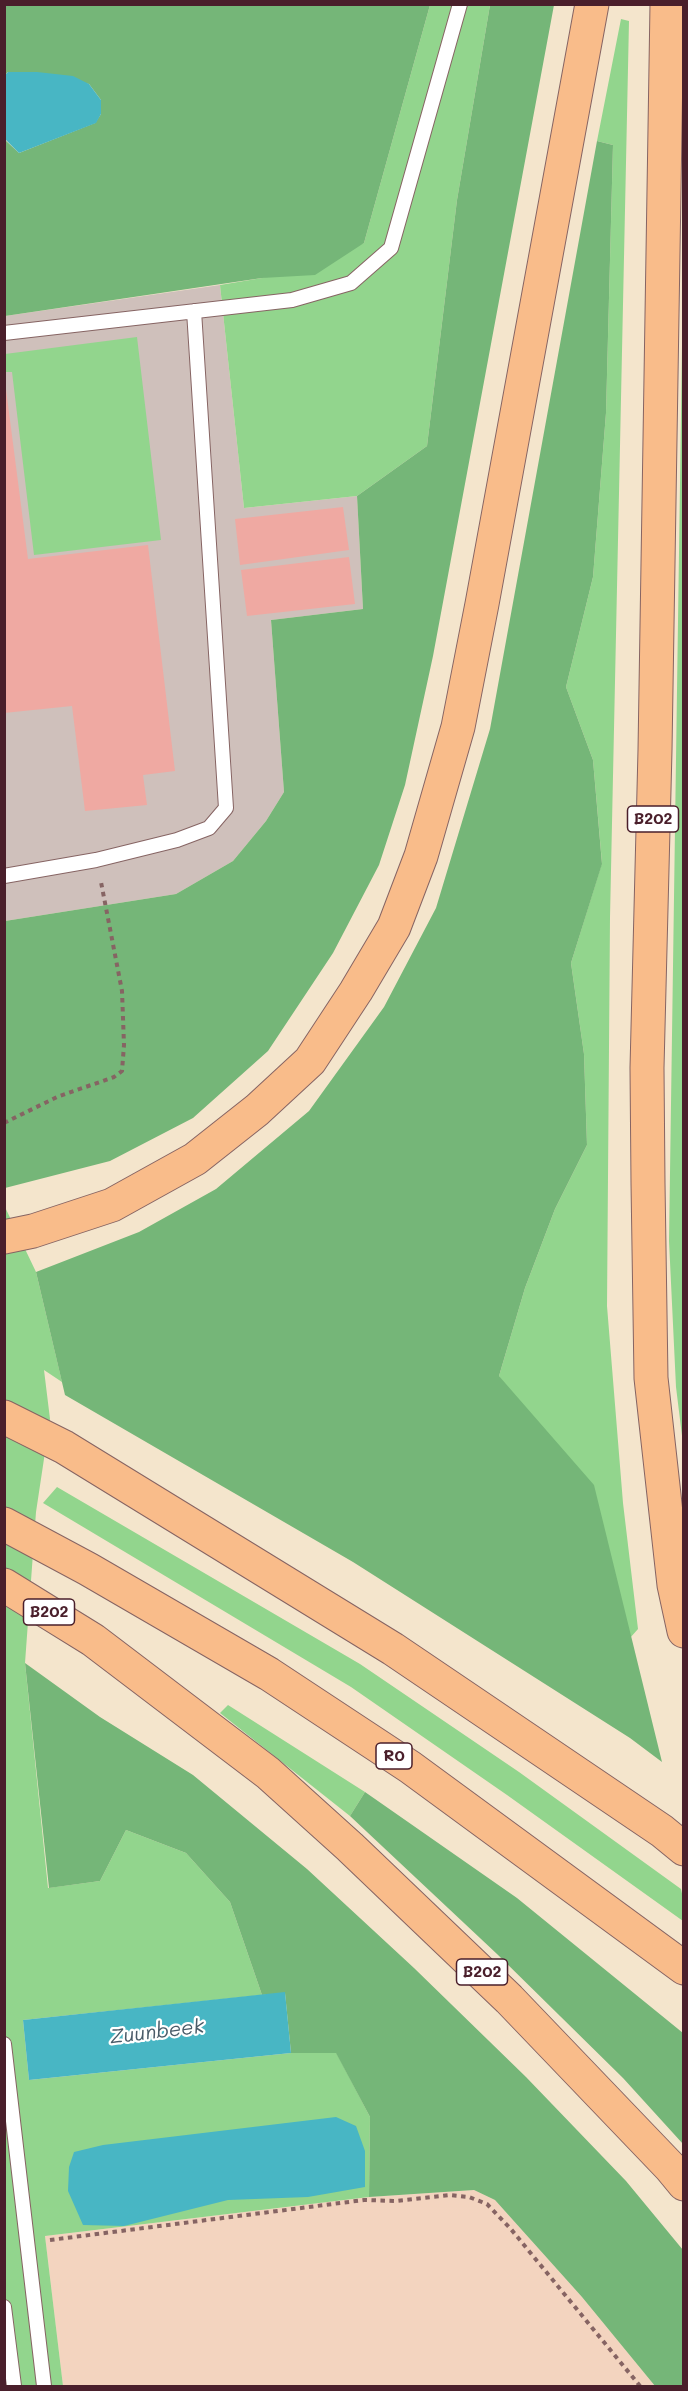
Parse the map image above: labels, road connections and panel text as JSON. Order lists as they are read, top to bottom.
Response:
{
  "streets": {
    "highway": ["B202", "R0"]
  },
  "water": ["Zuunbeek"]
}
